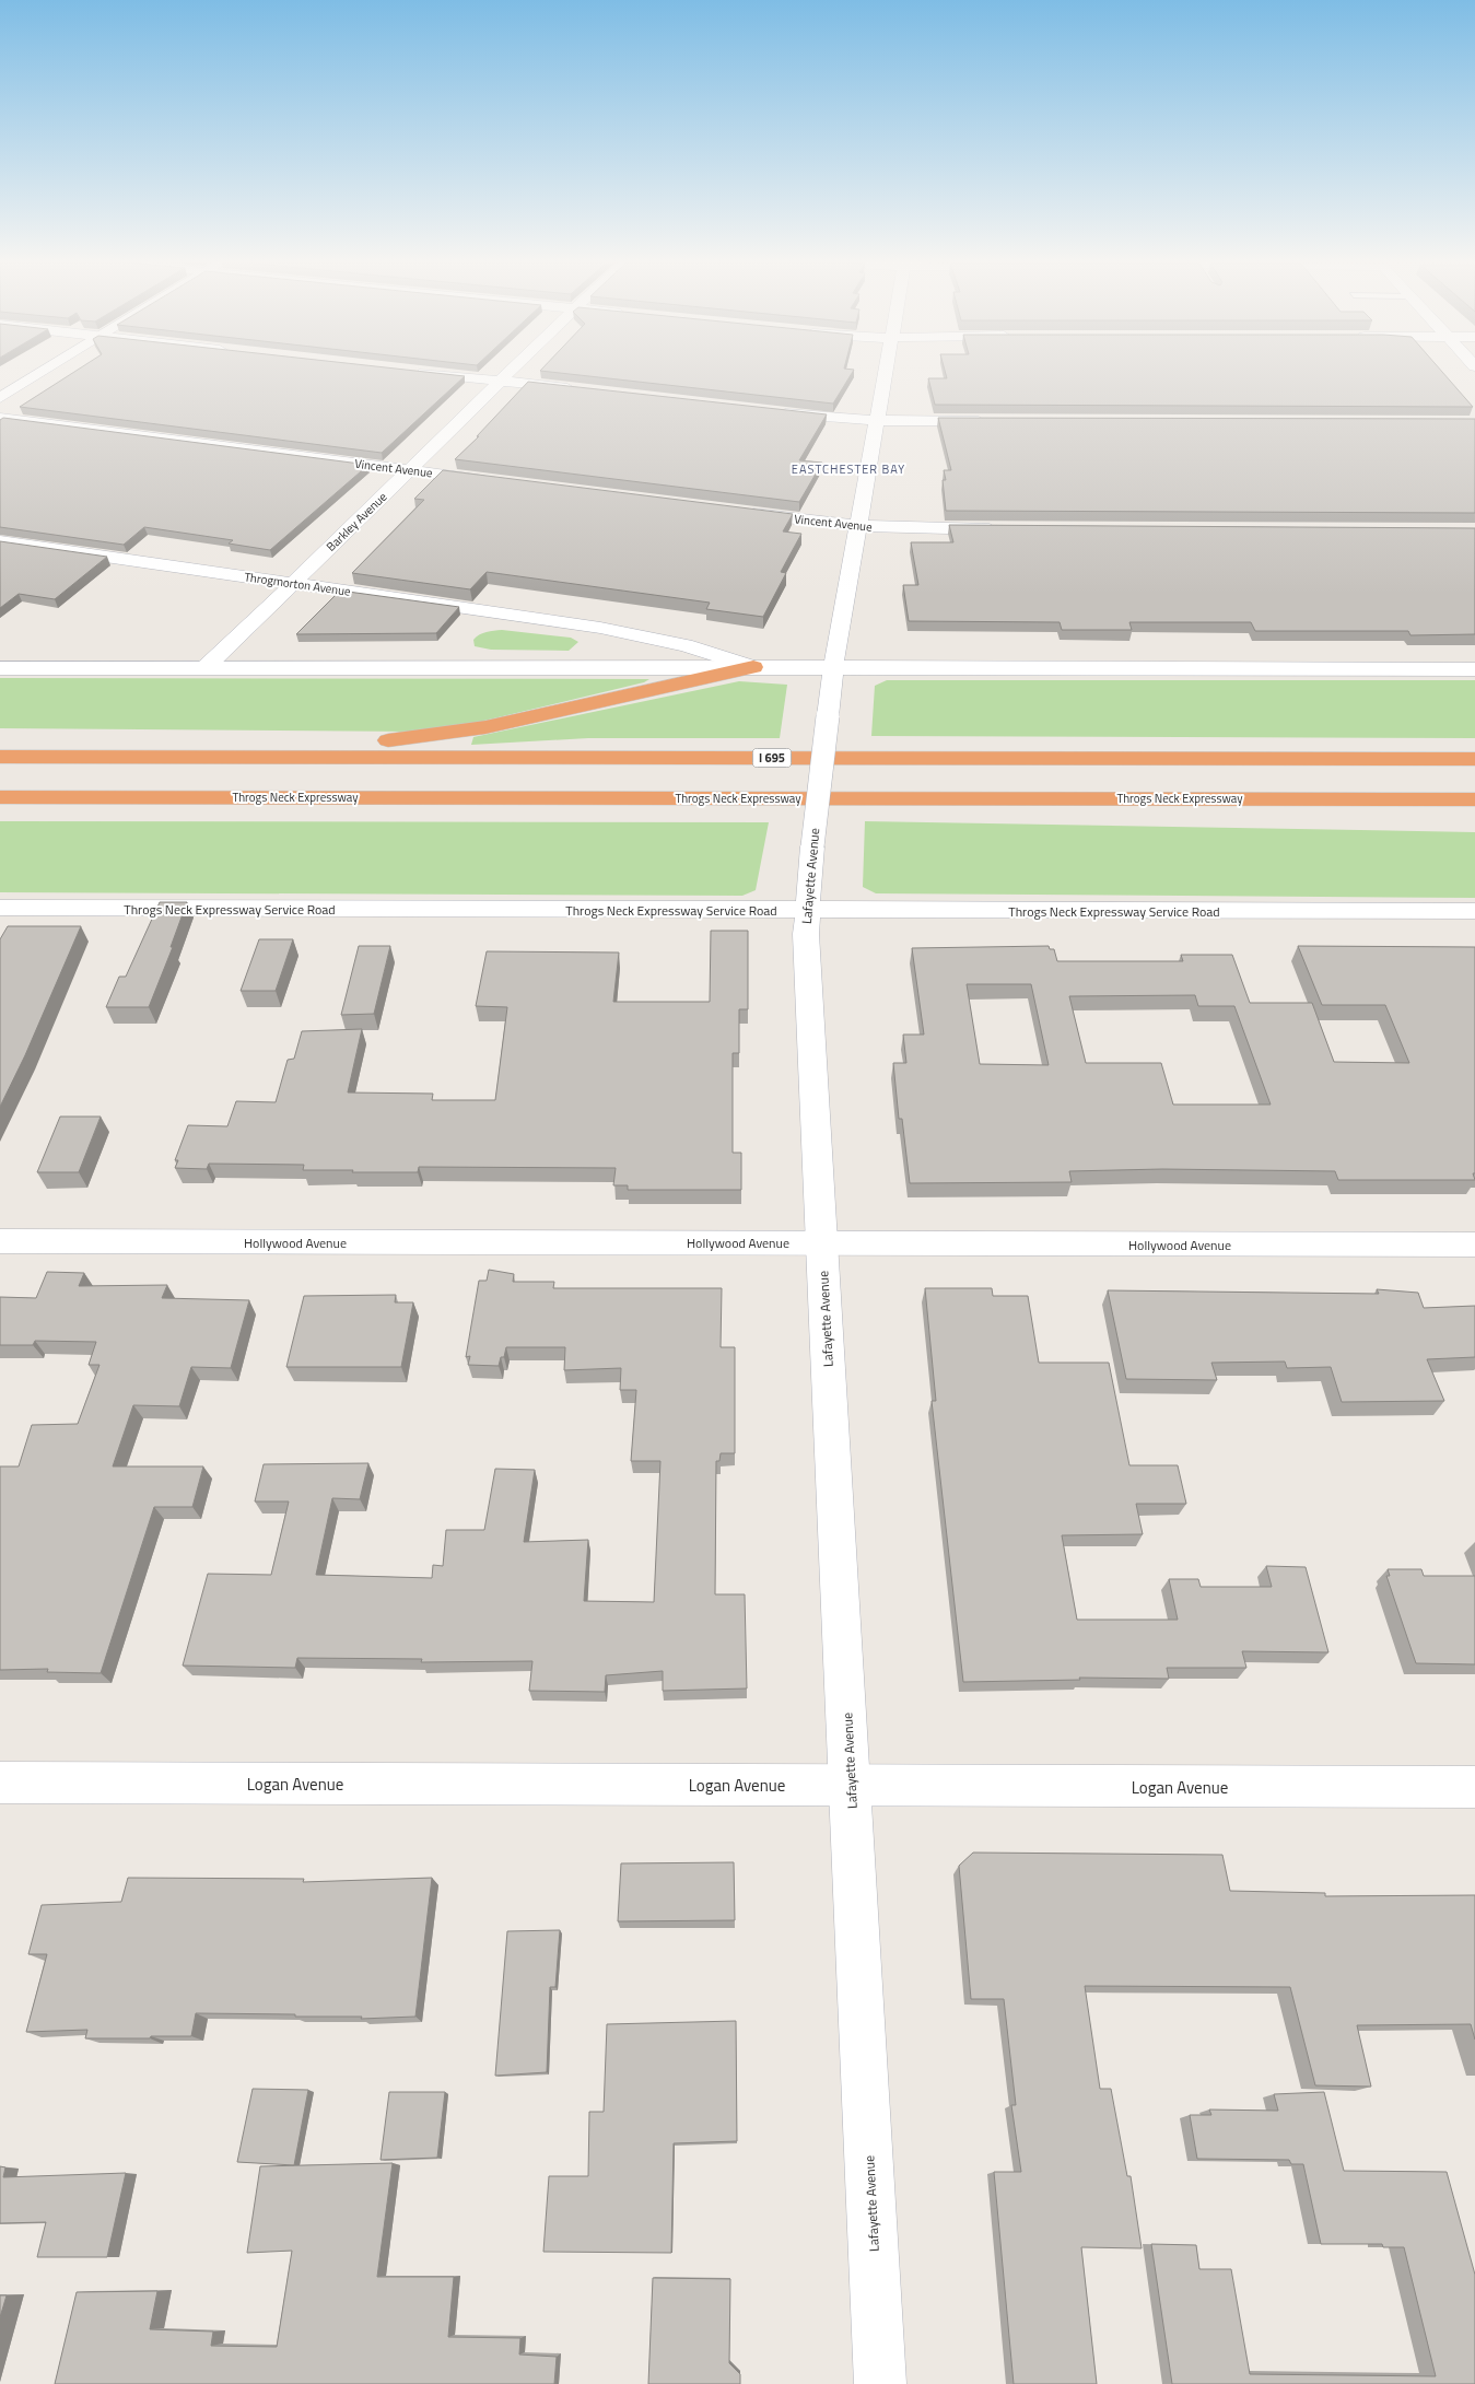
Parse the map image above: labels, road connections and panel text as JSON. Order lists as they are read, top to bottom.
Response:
{
  "streets": {
    "highway": ["I 695", "Throgs Neck Expressway"],
    "street": [
      "Vincent Avenue",
      "Barkley Avenue",
      "Throgmorton Avenue",
      "Lafayette Avenue",
      "Throgs Neck Expressway Service Road",
      "Hollywood Avenue",
      "Logan Avenue"
    ]
  },
  "crossings": [
    ["Vincent Avenue", "Barkley Avenue"],
    ["Vincent Avenue", "Lafayette Avenue"],
    ["Barkley Avenue", "Throgmorton Avenue"],
    ["Lafayette Avenue", "Throgs Neck Expressway Service Road"],
    ["Lafayette Avenue", "Hollywood Avenue"],
    ["Lafayette Avenue", "Logan Avenue"]
  ],
  "districts": ["EASTCHESTER BAY"]
}
